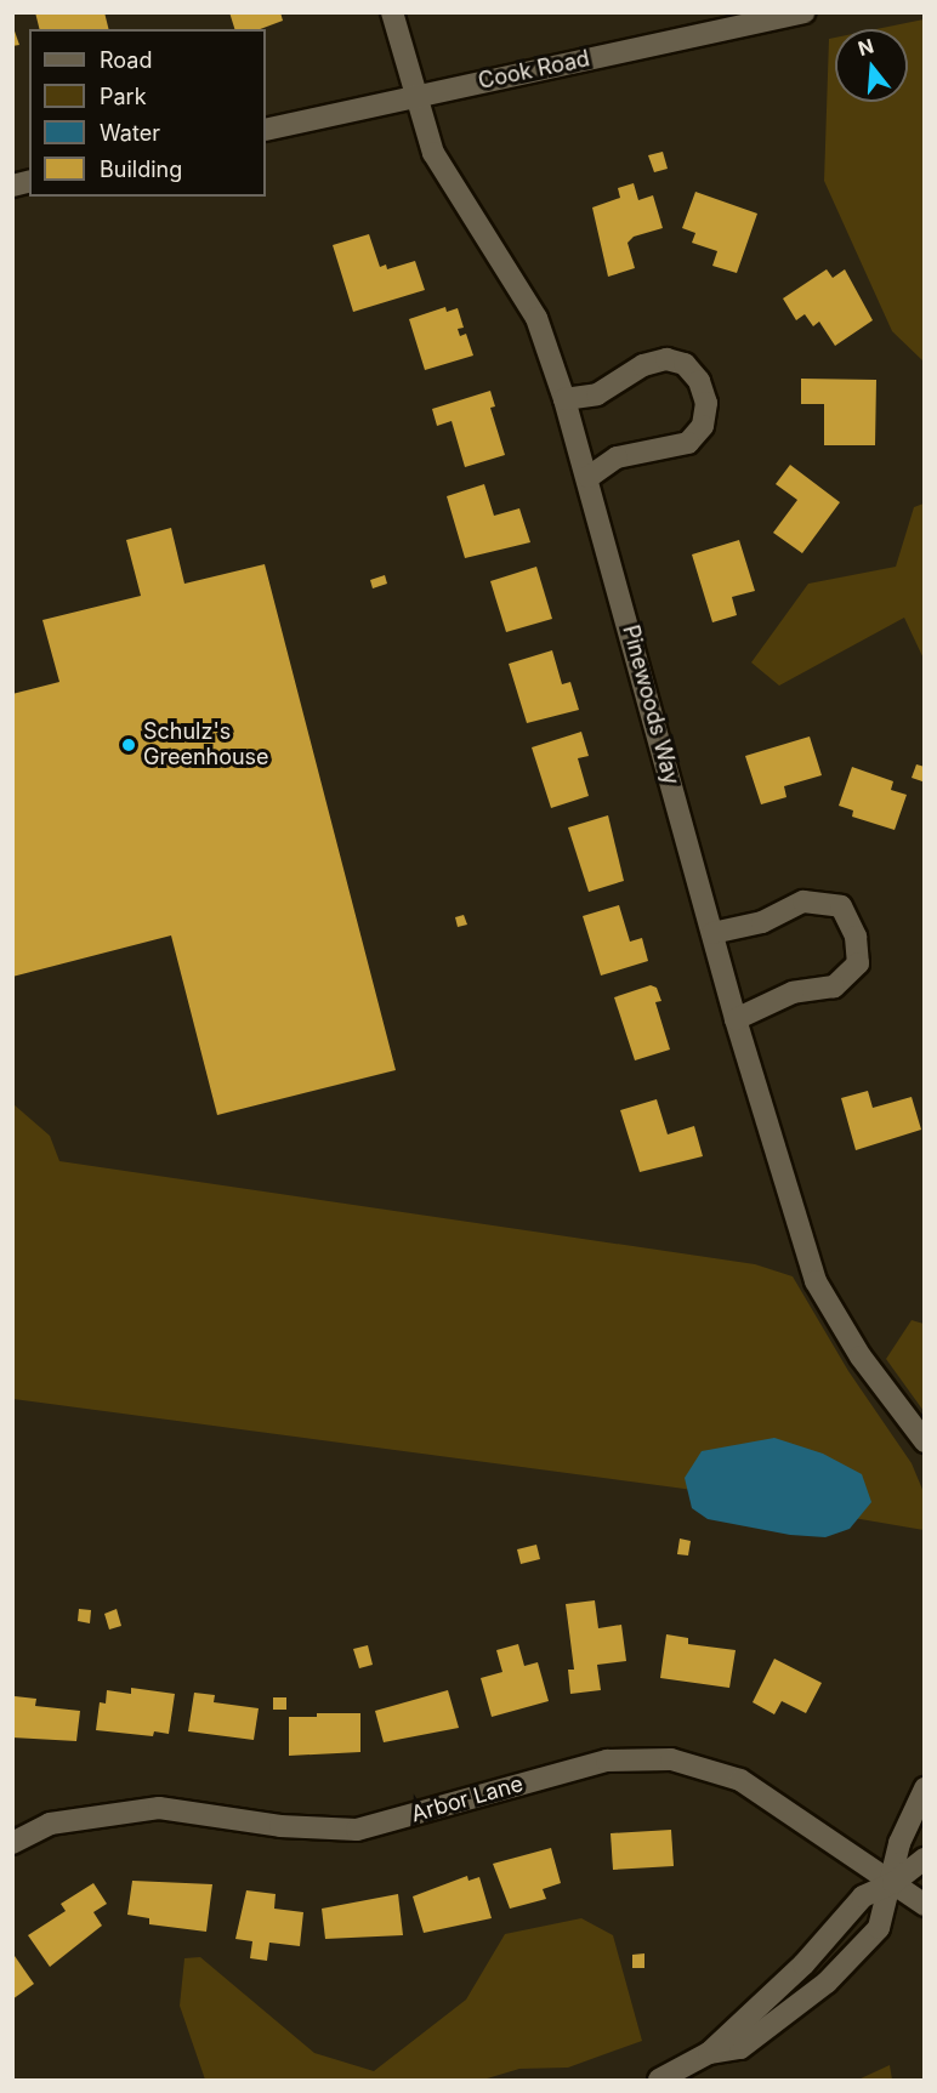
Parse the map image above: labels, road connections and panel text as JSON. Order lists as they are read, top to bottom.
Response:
{
  "streets": {
    "street": ["Cook Road", "Pinewoods Way", "Arbor Lane"]
  },
  "crossings": [
    ["Cook Road", "Pinewoods Way"]
  ],
  "places": ["Schulz's Greenhouse"],
  "legend": [
    "Road",
    "Park",
    "Water",
    "Building"
  ],
  "north": "top"
}
